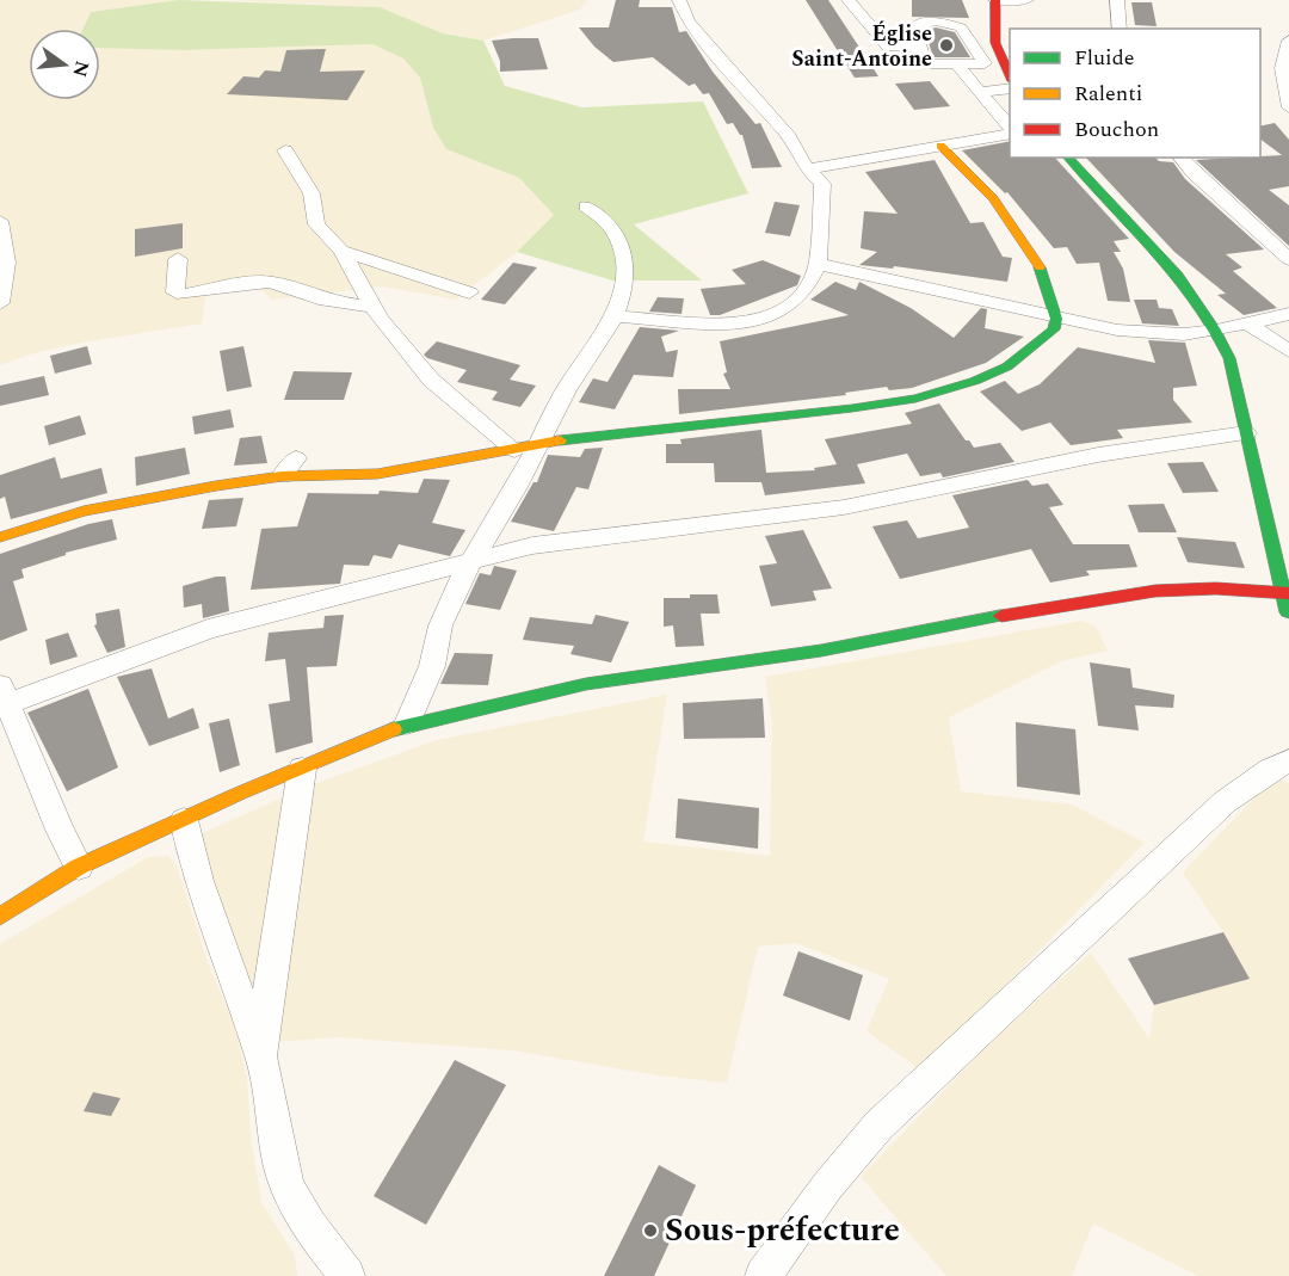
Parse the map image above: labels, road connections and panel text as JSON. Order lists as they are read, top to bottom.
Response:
{
  "places": ["Église Saint-Antoine", "Sous-préfecture"],
  "legend": ["Fluide", "Ralenti", "Bouchon"],
  "north": "right"
}
